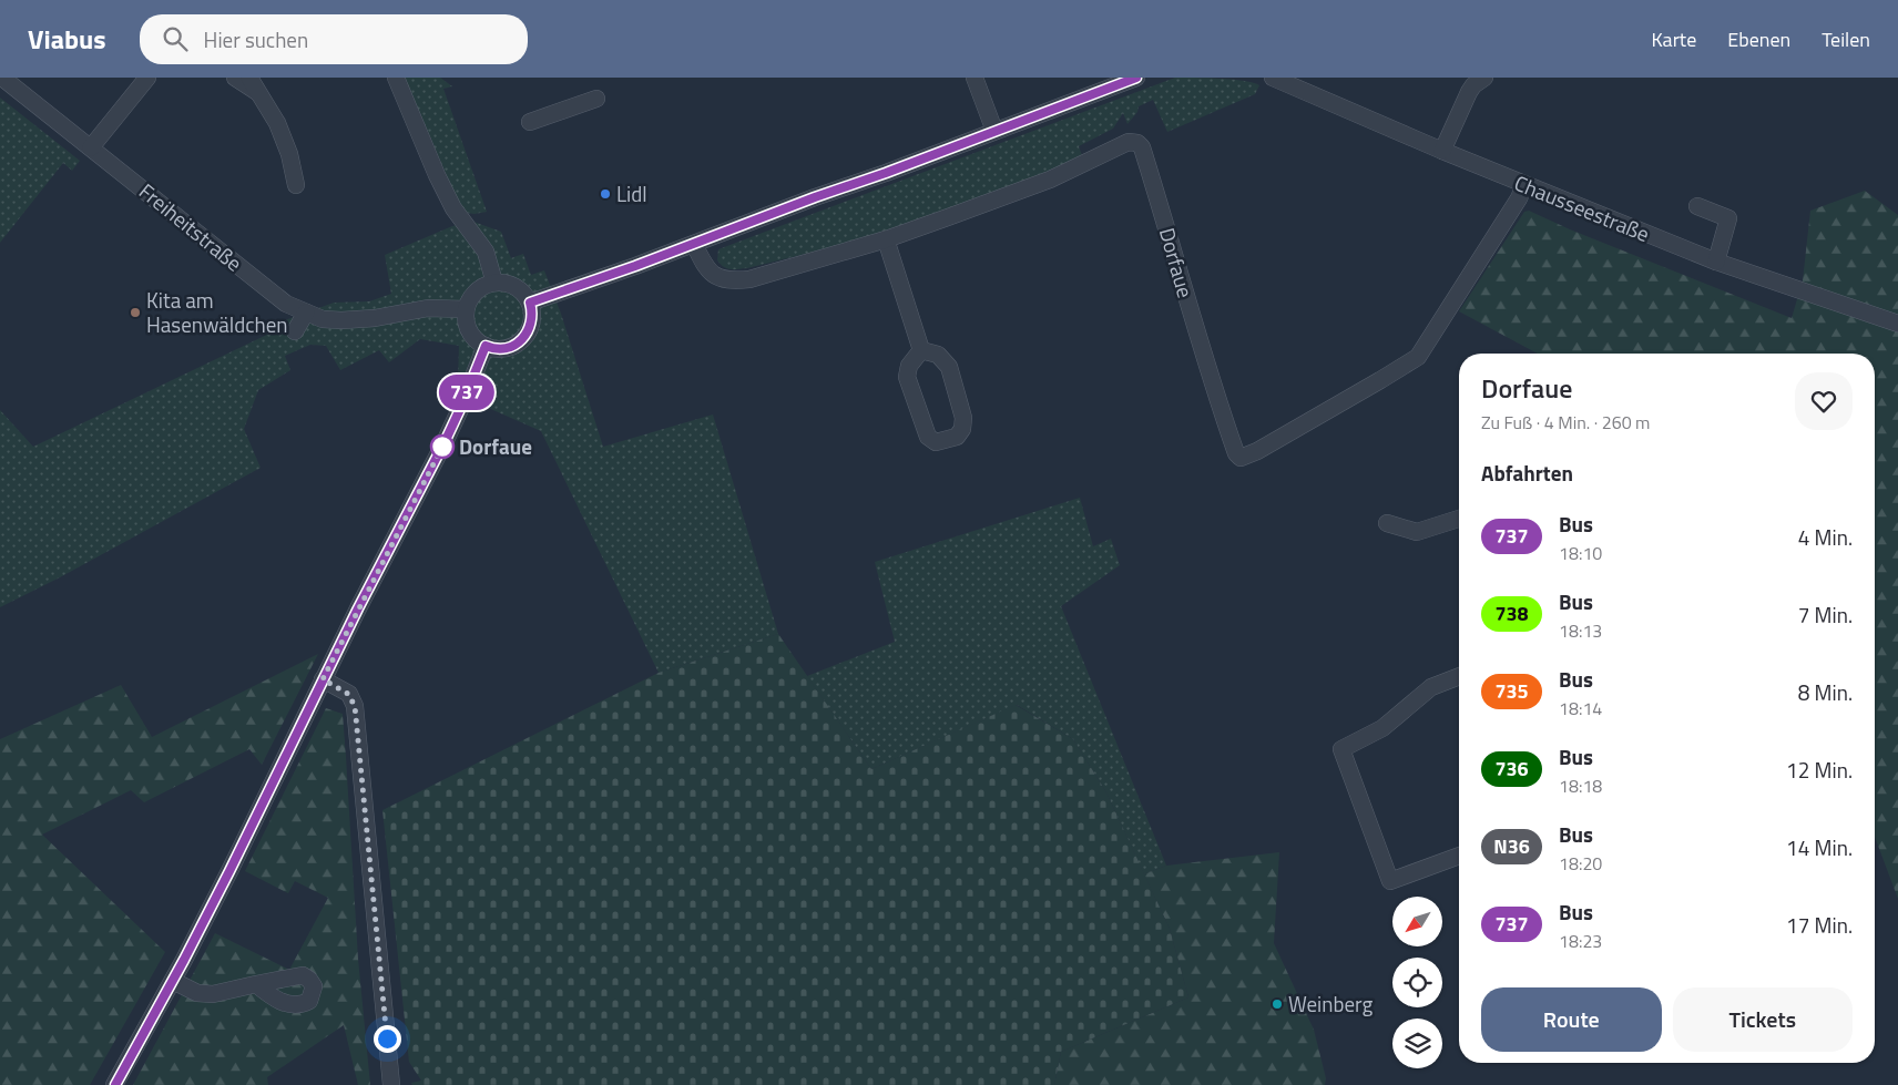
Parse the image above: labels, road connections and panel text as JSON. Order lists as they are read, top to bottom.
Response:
{
  "streets": {
    "street": ["Chausseestraße", "Freiheitstraße", "Dorfaue"]
  },
  "crossings": [
    ["Chausseestraße", "Dorfaue"]
  ],
  "places": [
    "Lidl",
    "Kita am Hasenwäldchen",
    "Dorfaue",
    "Weinberg"
  ],
  "lines": ["bus line 737"],
  "north": "bottom left",
  "page": {
    "header": "Viabus",
    "search": "Hier suchen",
    "nav": ["Karte", "Ebenen", "Teilen"],
    "on_map": "737",
    "heading": [
      ["Dorfaue", "Zu Fuß · 4 Min. · 260 m"],
      "Abfahrten"
    ],
    "list": [
      {
        "mark": "737",
        "name": "Bus",
        "note": "18:10",
        "value": "4 Min."
      },
      {
        "mark": "738",
        "name": "Bus",
        "note": "18:13",
        "value": "7 Min."
      },
      {
        "mark": "735",
        "name": "Bus",
        "note": "18:14",
        "value": "8 Min."
      },
      {
        "mark": "736",
        "name": "Bus",
        "note": "18:18",
        "value": "12 Min."
      },
      {
        "mark": "N36",
        "name": "Bus",
        "note": "18:20",
        "value": "14 Min."
      },
      {
        "mark": "737",
        "name": "Bus",
        "note": "18:23",
        "value": "17 Min."
      }
    ],
    "buttons": ["Route", "Tickets"]
  }
}
